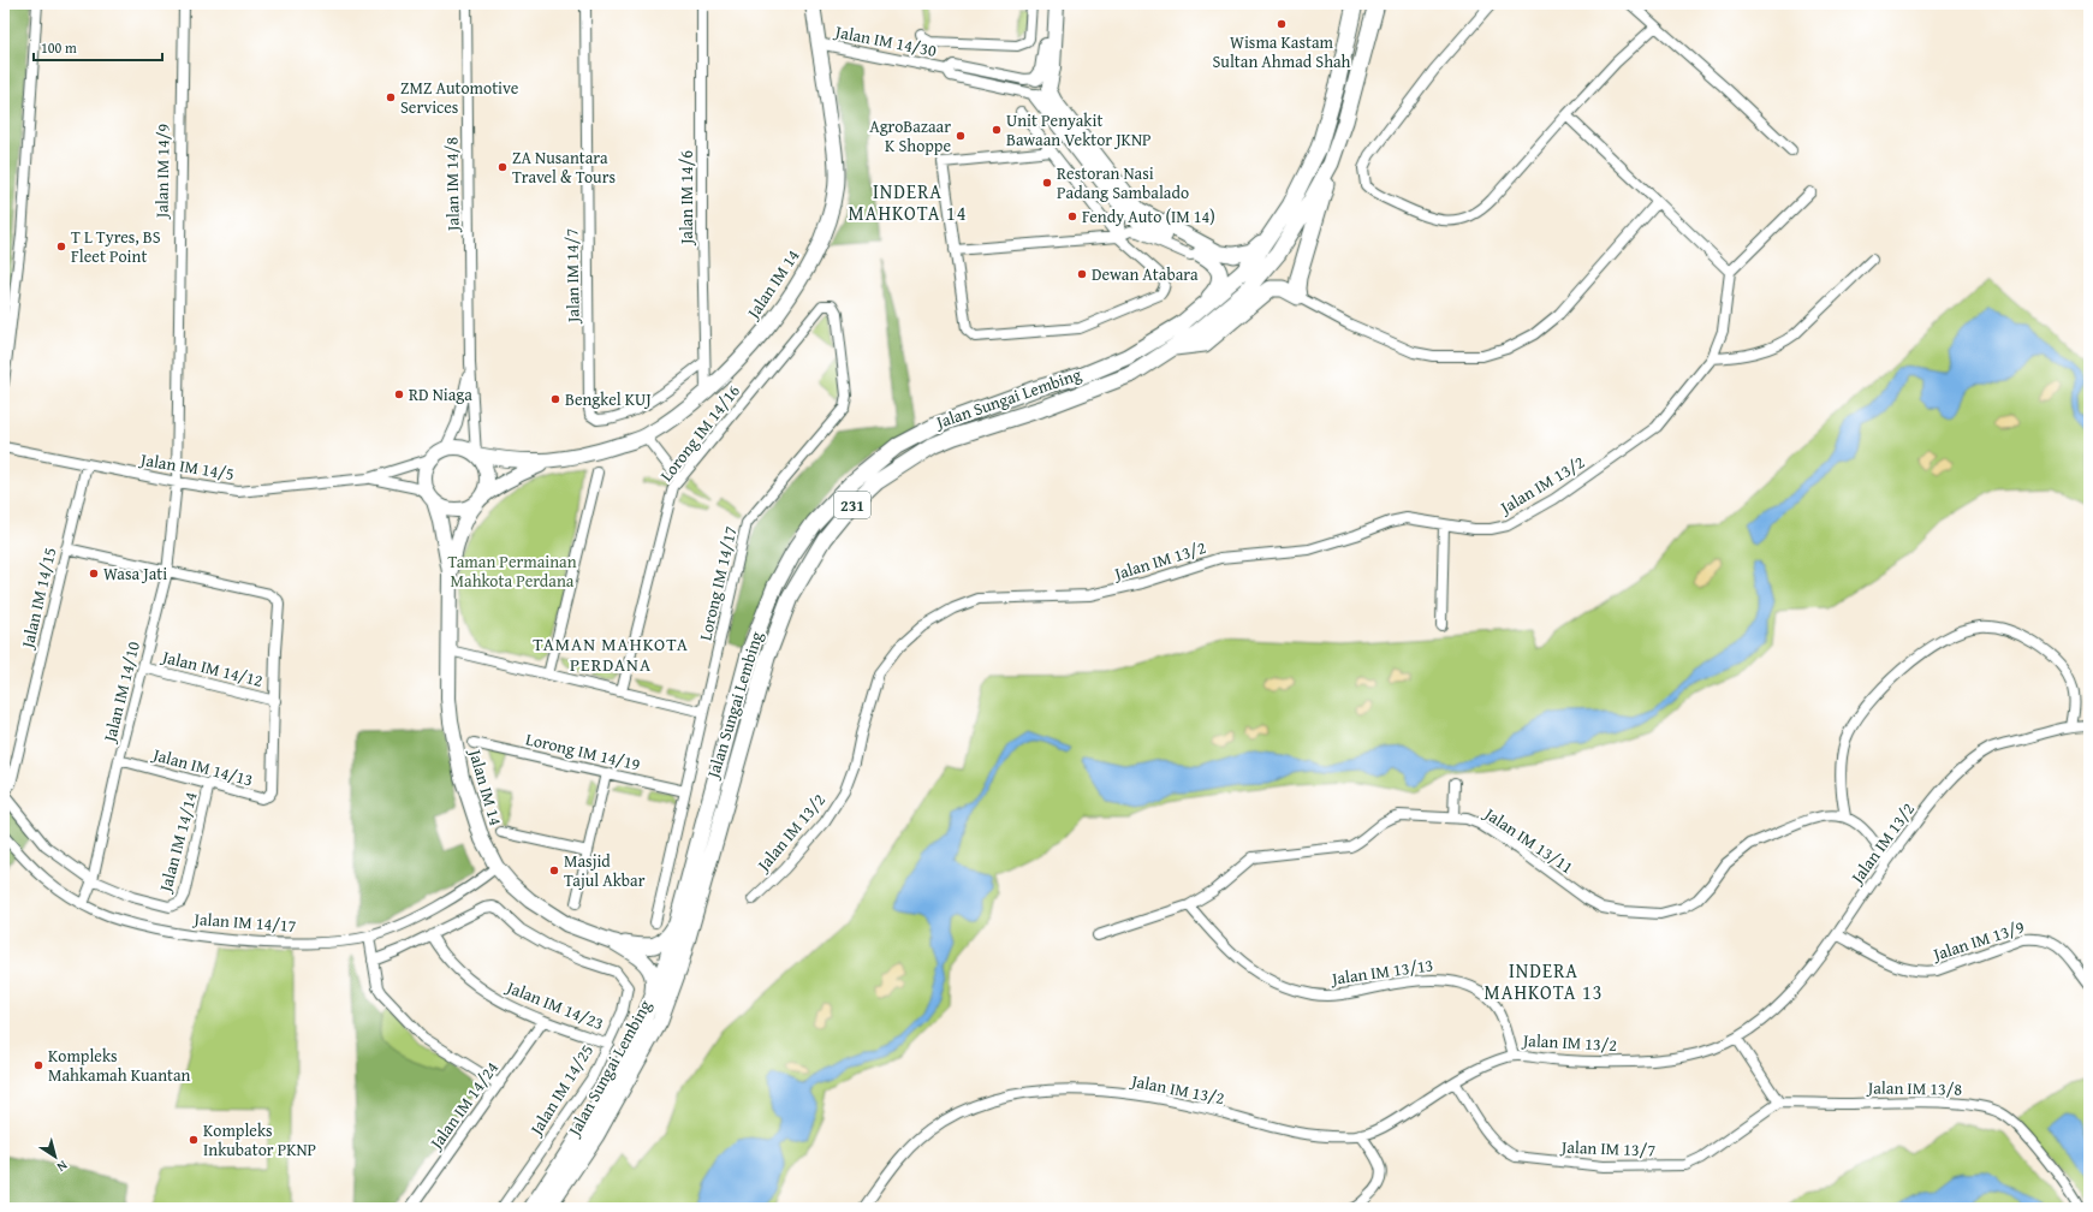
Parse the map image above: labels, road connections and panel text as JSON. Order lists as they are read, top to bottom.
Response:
{
  "streets": {
    "main road": ["Jalan Sungai Lembing", "231"],
    "street": [
      "Jalan IM 14/30",
      "Jalan IM 14/9",
      "Jalan IM 14/8",
      "Jalan IM 14/6",
      "Jalan IM 14/7",
      "Jalan IM 14",
      "Lorong IM 14/16",
      "Jalan IM 14/5",
      "Jalan IM 13/2",
      "Lorong IM 14/17",
      "Jalan IM 14/15",
      "Jalan IM 14/12",
      "Jalan IM 14/10",
      "Lorong IM 14/19",
      "Jalan IM 14/13",
      "Jalan IM 13/11",
      "Jalan IM 14/14",
      "Jalan IM 14/17",
      "Jalan IM 13/9",
      "Jalan IM 13/13",
      "Jalan IM 14/23",
      "Jalan IM 13/8",
      "Jalan IM 14/25",
      "Jalan IM 14/24",
      "Jalan IM 13/7"
    ]
  },
  "crossings": [
    ["Jalan IM 14/30", "Jalan IM 14"],
    ["Jalan IM 14/9", "Jalan IM 14/5"],
    ["Jalan IM 14/9", "Jalan IM 14/10"],
    ["Jalan IM 14/6", "Jalan IM 14/7"],
    ["Jalan IM 14/6", "Jalan IM 14"],
    ["Jalan IM 14", "Jalan IM 14/17"],
    ["Lorong IM 14/16", "Lorong IM 14/17"],
    ["Jalan IM 14/5", "Jalan IM 14/15"],
    ["Jalan IM 14/5", "Jalan IM 14/10"],
    ["Jalan IM 13/2", "Jalan IM 13/9"],
    ["Jalan IM 13/2", "Jalan IM 13/13"],
    ["Jalan IM 13/2", "Jalan IM 13/7"],
    ["Lorong IM 14/17", "Lorong IM 14/19"],
    ["Jalan IM 14/12", "Jalan IM 14/10"],
    ["Jalan IM 14/12", "Jalan IM 14/13"],
    ["Jalan IM 14/10", "Jalan IM 14/13"],
    ["Jalan IM 14/10", "Jalan IM 14/14"],
    ["Jalan IM 14/10", "Jalan IM 14/17"],
    ["Jalan IM 14/13", "Jalan IM 14/14"],
    ["Jalan IM 13/11", "Jalan IM 13/13"],
    ["Jalan IM 14/23", "Jalan IM 14/25"],
    ["Jalan IM 14/23", "Jalan IM 14/24"],
    ["Jalan IM 13/8", "Jalan IM 13/7"]
  ],
  "districts": ["INDERA MAHKOTA 14", "TAMAN MAHKOTA PERDANA", "INDERA MAHKOTA 13"],
  "parks": ["Taman Permainan Mahkota Perdana"],
  "places": [
    "Wisma Kastam Sultan Ahmad Shah",
    "ZMZ Automotive Services",
    "Unit Penyakit Bawaan Vektor JKNP",
    "AgroBazaar K Shoppe",
    "ZA Nusantara Travel & Tours",
    "Restoran Nasi Padang Sambalado",
    "Fendy Auto (IM 14)",
    "T L Tyres, BS Fleet Point",
    "Dewan Atabara",
    "RD Niaga",
    "Bengkel KUJ",
    "Wasa Jati",
    "Masjid Tajul Akbar",
    "Kompleks Mahkamah Kuantan",
    "Kompleks Inkubator PKNP"
  ],
  "scale_bar": "100 m",
  "north": "bottom right"
}
